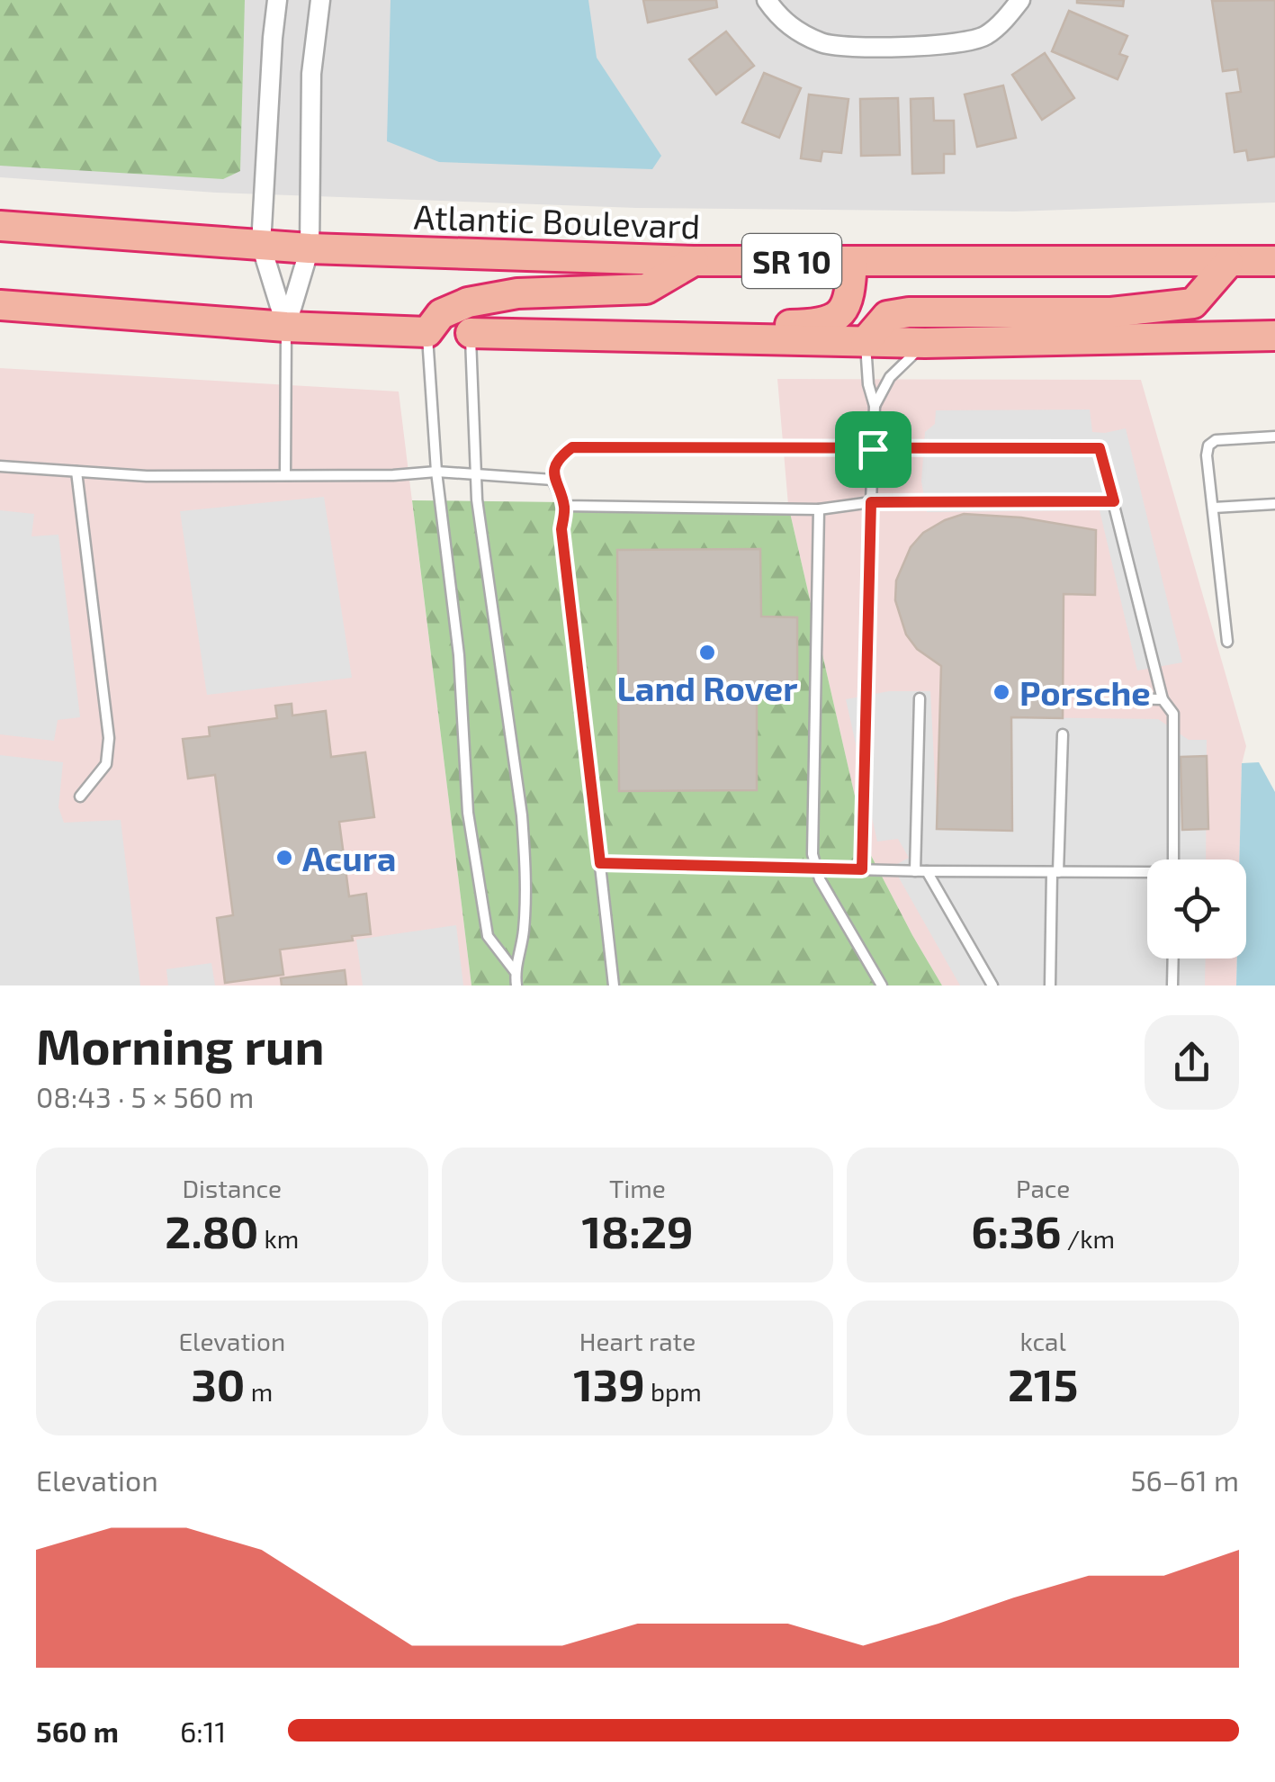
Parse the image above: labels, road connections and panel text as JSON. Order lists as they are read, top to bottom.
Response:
{
  "streets": {
    "highway": ["Atlantic Boulevard", "SR 10"]
  },
  "places": ["Land Rover", "Porsche", "Acura"],
  "page": {
    "heading": ["Morning run", "08:43 · 5 × 560 m"],
    "stats": [
      ["Distance", "2.80 km"],
      ["Time", "18:29"],
      ["Pace", "6:36 /km"],
      ["Elevation", "30 m"],
      ["Heart rate", "139 bpm"],
      ["kcal", "215"]
    ],
    "chart": ["Elevation", "56–61 m"],
    "list": [
      {
        "name": "560 m",
        "note": "6:11"
      }
    ]
  }
}
